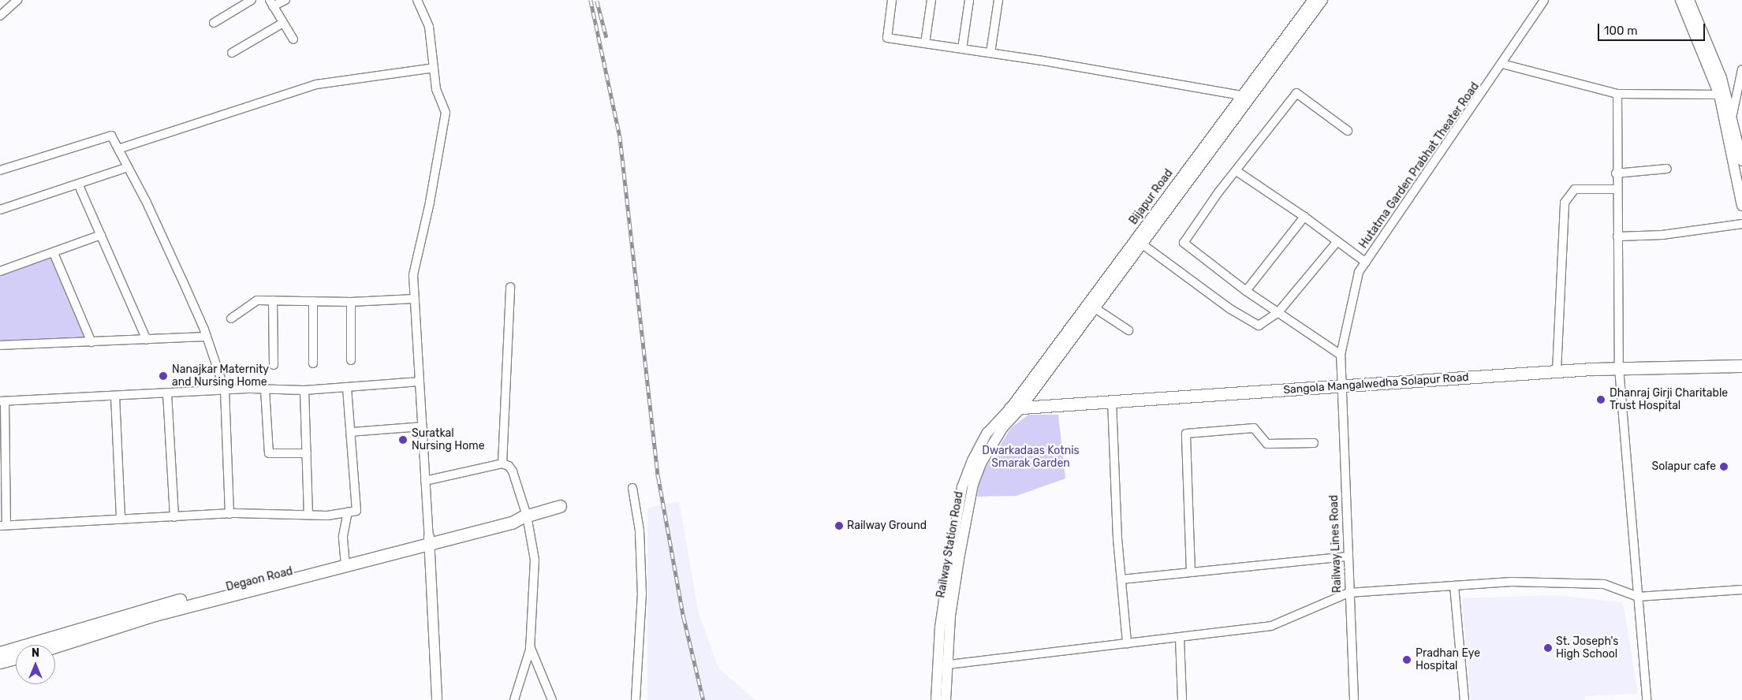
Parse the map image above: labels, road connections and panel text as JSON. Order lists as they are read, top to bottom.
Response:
{
  "streets": {
    "highway": ["Sangola Mangalwedha Solapur Road", "Degaon Road"],
    "main road": ["Bijapur Road", "Railway Station Road"],
    "street": ["Hutatma Garden Prabhat Theater Road", "Railway Lines Road"]
  },
  "crossings": [
    ["Hutatma Garden Prabhat Theater Road", "Sangola Mangalwedha Solapur Road"],
    ["Hutatma Garden Prabhat Theater Road", "Railway Lines Road"],
    ["Bijapur Road", "Sangola Mangalwedha Solapur Road"],
    ["Bijapur Road", "Railway Station Road"],
    ["Sangola Mangalwedha Solapur Road", "Railway Lines Road"],
    ["Sangola Mangalwedha Solapur Road", "Railway Station Road"]
  ],
  "parks": ["Dwarkadaas Kotnis Smarak Garden"],
  "places": [
    "Nanajkar Maternity and Nursing Home",
    "Dhanraj Girji Charitable Trust Hospital",
    "Suratkal Nursing Home",
    "Solapur cafe",
    "Railway Ground",
    "St. Joseph's High School",
    "Pradhan Eye Hospital"
  ],
  "scale_bar": "100 m",
  "north": "top"
}
